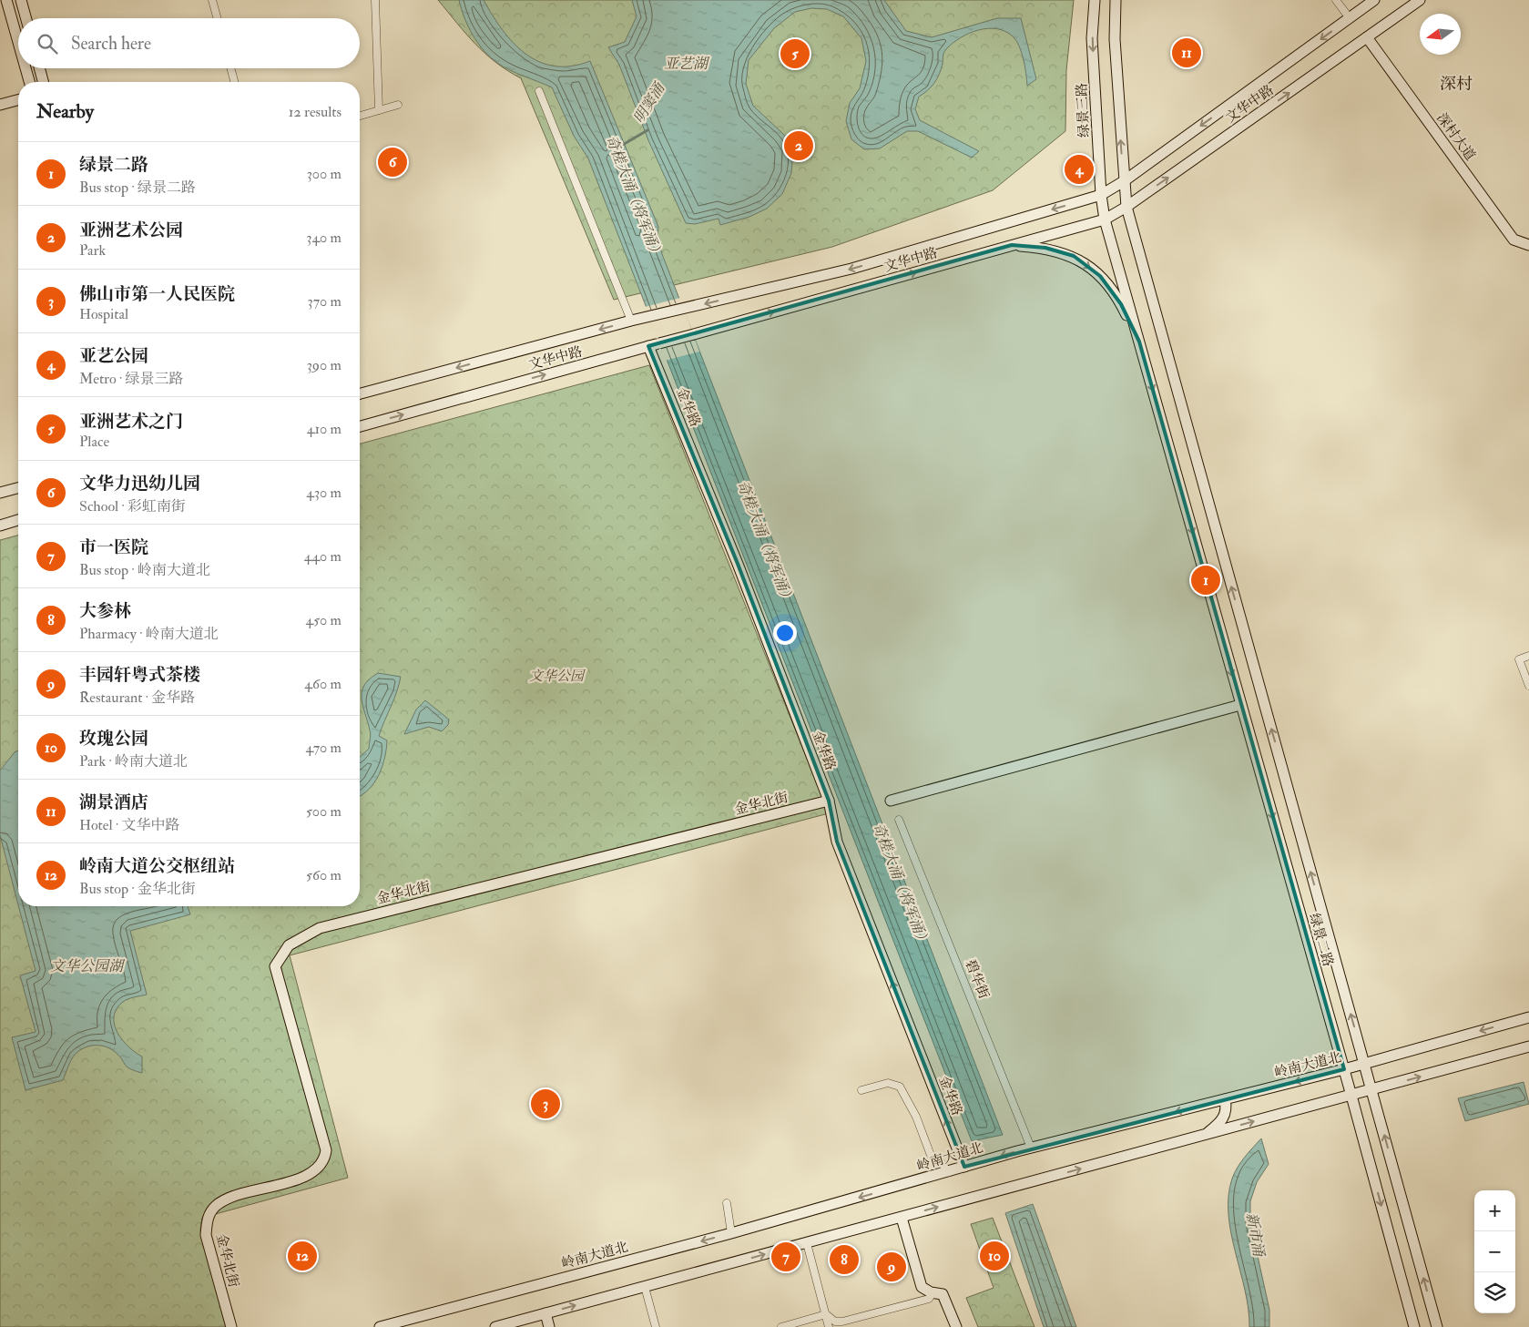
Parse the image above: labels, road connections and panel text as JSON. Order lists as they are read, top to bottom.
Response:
{
  "streets": {
    "main road": [
      "文华中路",
      "绿景三路",
      "深村大道",
      "金华路",
      "金华北街",
      "绿景二路",
      "岭南大道北"
    ],
    "street": ["碧华街"]
  },
  "crossings": [
    ["文华中路", "绿景三路"],
    ["文华中路", "深村大道"],
    ["文华中路", "金华路"],
    ["文华中路", "绿景二路"],
    ["绿景三路", "绿景二路"],
    ["金华路", "金华北街"],
    ["金华路", "岭南大道北"],
    ["绿景二路", "岭南大道北"],
    ["碧华街", "岭南大道北"]
  ],
  "one_way": ["金华路"],
  "districts": ["深村"],
  "water": [
    "亚艺湖",
    "明窦涌",
    "奇槎大涌（将军涌）",
    "文华公园湖",
    "新市涌"
  ],
  "parks": ["文华公园"],
  "north": "left",
  "page": {
    "search": "Search here",
    "pins": [
      "11",
      "5",
      "2",
      "6",
      "4",
      "1",
      "3",
      "10",
      "12",
      "7",
      "8",
      "9"
    ],
    "heading": ["Nearby", "12 results"],
    "list": [
      {
        "mark": "1",
        "name": "绿景二路",
        "note": "Bus stop · 绿景二路",
        "value": "300 m"
      },
      {
        "mark": "2",
        "name": "亚洲艺术公园",
        "note": "Park",
        "value": "340 m"
      },
      {
        "mark": "3",
        "name": "佛山市第一人民医院",
        "note": "Hospital",
        "value": "370 m"
      },
      {
        "mark": "4",
        "name": "亚艺公园",
        "note": "Metro · 绿景三路",
        "value": "390 m"
      },
      {
        "mark": "5",
        "name": "亚洲艺术之门",
        "note": "Place",
        "value": "410 m"
      },
      {
        "mark": "6",
        "name": "文华力迅幼儿园",
        "note": "School · 彩虹南街",
        "value": "430 m"
      },
      {
        "mark": "7",
        "name": "市一医院",
        "note": "Bus stop · 岭南大道北",
        "value": "440 m"
      },
      {
        "mark": "8",
        "name": "大参林",
        "note": "Pharmacy · 岭南大道北",
        "value": "450 m"
      },
      {
        "mark": "9",
        "name": "丰园轩粤式茶楼",
        "note": "Restaurant · 金华路",
        "value": "460 m"
      },
      {
        "mark": "10",
        "name": "玫瑰公园",
        "note": "Park · 岭南大道北",
        "value": "470 m"
      },
      {
        "mark": "11",
        "name": "湖景酒店",
        "note": "Hotel · 文华中路",
        "value": "500 m"
      },
      {
        "mark": "12",
        "name": "岭南大道公交枢纽站",
        "note": "Bus stop · 金华北街",
        "value": "560 m"
      }
    ],
    "map_buttons": ["+", "−"]
  }
}
